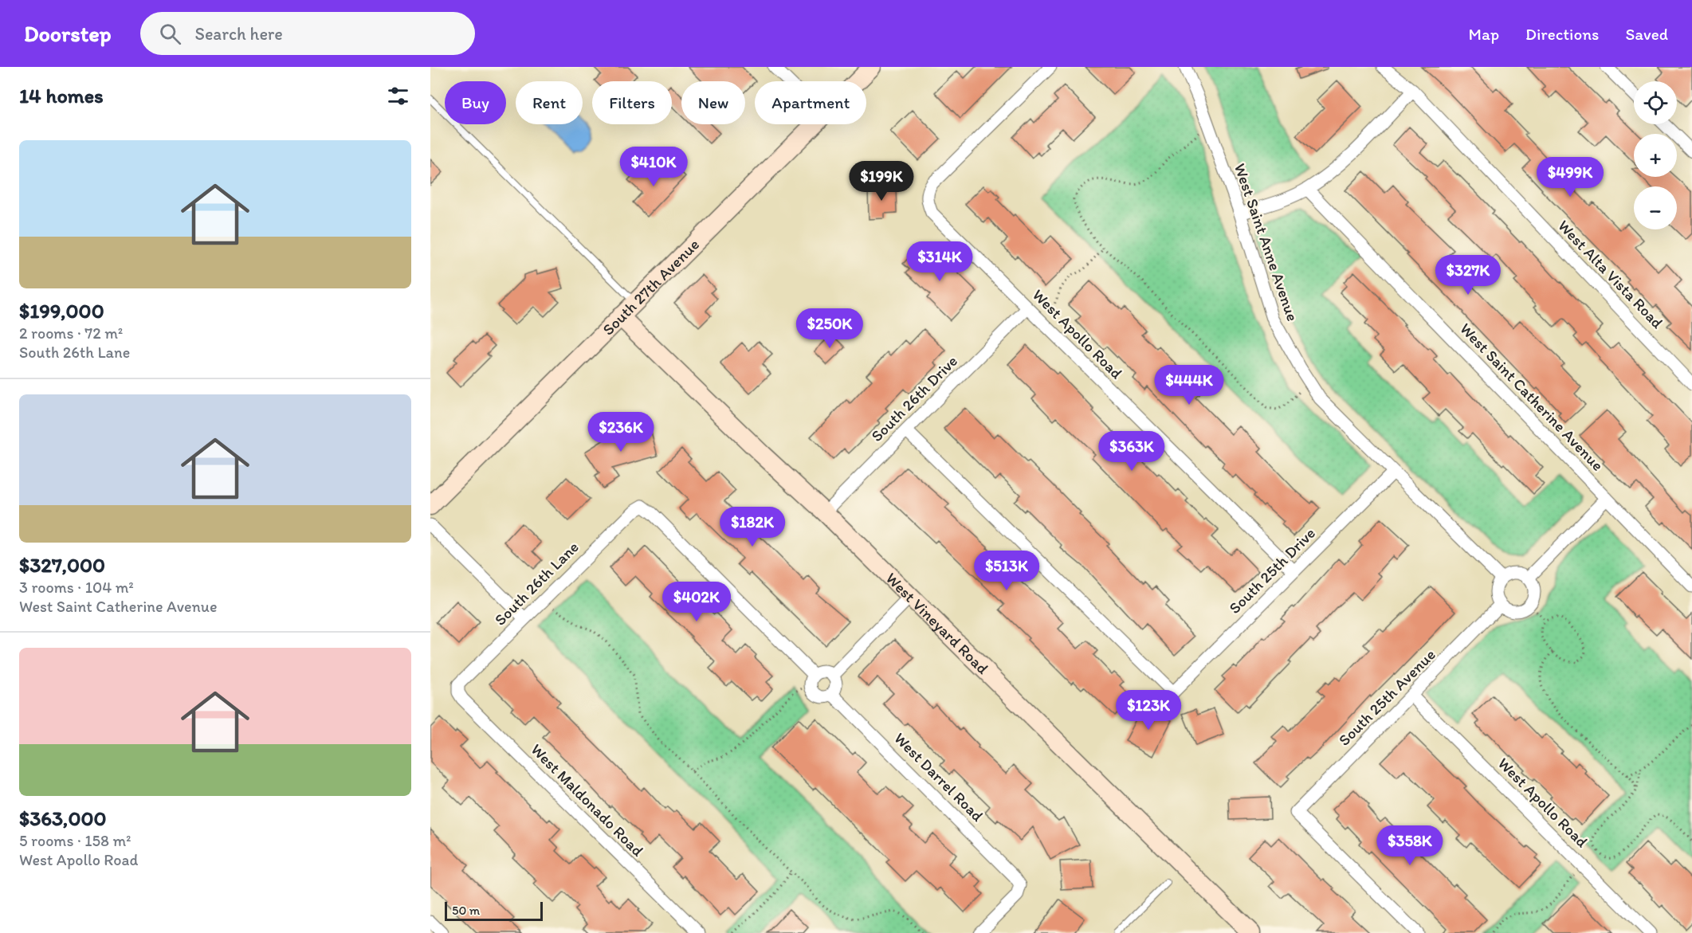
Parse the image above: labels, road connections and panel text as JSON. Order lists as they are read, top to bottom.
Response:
{
  "streets": {
    "street": [
      "West Saint Anne Avenue",
      "West Alta Vista Road",
      "South 27th Avenue",
      "West Apollo Road",
      "West Saint Catherine Avenue",
      "South 26th Drive",
      "South 25th Drive",
      "South 26th Lane",
      "West Vineyard Road",
      "South 25th Avenue",
      "West Darrel Road",
      "West Maldonado Road"
    ]
  },
  "crossings": [
    ["West Saint Anne Avenue", "South 25th Drive"],
    ["West Saint Anne Avenue", "South 25th Avenue"],
    ["South 27th Avenue", "West Vineyard Road"],
    ["West Apollo Road", "South 26th Drive"],
    ["West Apollo Road", "South 25th Drive"],
    ["West Apollo Road", "South 25th Avenue"],
    ["South 26th Drive", "South 25th Drive"],
    ["South 26th Drive", "West Vineyard Road"],
    ["South 26th Lane", "West Darrel Road"],
    ["South 26th Lane", "West Maldonado Road"]
  ],
  "scale_bar": "50 m",
  "page": {
    "header": "Doorstep",
    "search": "Search here",
    "nav": ["Map", "Directions", "Saved"],
    "heading": "14 homes",
    "map_buttons": ["+", "−"],
    "chip": [
      "Buy",
      "Rent",
      "Filters",
      "New",
      "Apartment"
    ],
    "list": [
      {
        "name": "$199,000",
        "note": "2 rooms · 72 m² · South 26th Lane"
      },
      {
        "name": "$327,000",
        "note": "3 rooms · 104 m² · West Saint Catherine Avenue"
      },
      {
        "name": "$363,000",
        "note": "5 rooms · 158 m² · West Apollo Road"
      }
    ],
    "price": [
      "$410K",
      "$499K",
      "$199K",
      "$314K",
      "$327K",
      "$250K",
      "$444K",
      "$236K",
      "$363K",
      "$182K",
      "$513K",
      "$402K",
      "$123K",
      "$358K"
    ],
    "scale": "50 m"
  }
}
